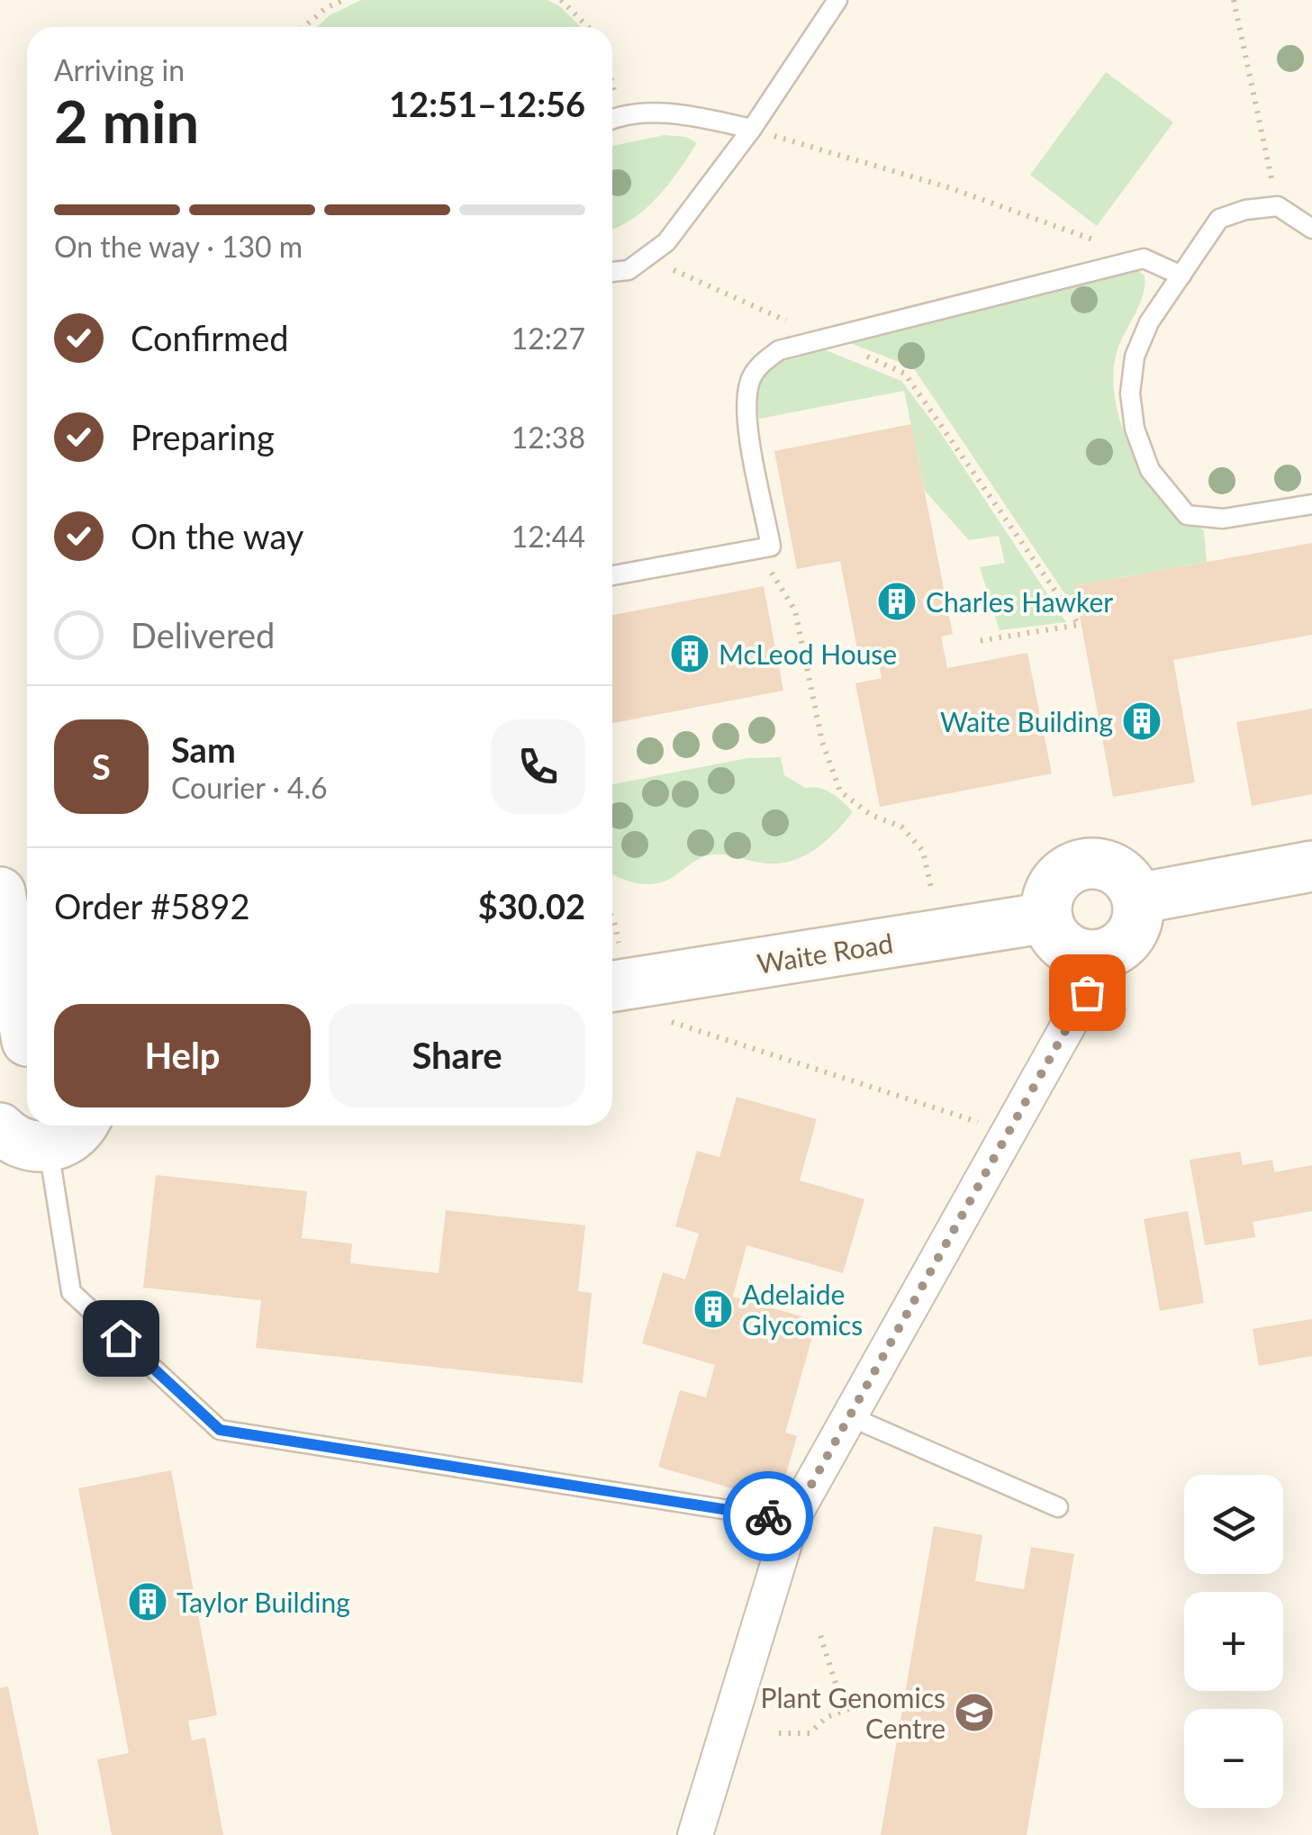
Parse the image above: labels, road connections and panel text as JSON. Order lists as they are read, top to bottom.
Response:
{
  "streets": {
    "street": ["Waite Road"]
  },
  "places": {
    "building": [
      "Charles Hawker",
      "McLeod House",
      "Waite Building",
      "Adelaide Glycomics",
      "Taylor Building"
    ],
    "school or university": ["Plant Genomics Centre"]
  },
  "page": {
    "heading": ["2 min", "Arriving in", "12:51–12:56"],
    "panel": [
      "Sam",
      "Courier · 4.6",
      "Order #5892",
      "$30.02"
    ],
    "bar": "On the way · 130 m",
    "list": [
      ["Confirmed", "12:27"],
      ["Preparing", "12:38"],
      ["On the way", "12:44"],
      "Delivered"
    ],
    "round": "S",
    "buttons": ["Help", "Share"],
    "map_buttons": ["+", "−"]
  }
}
